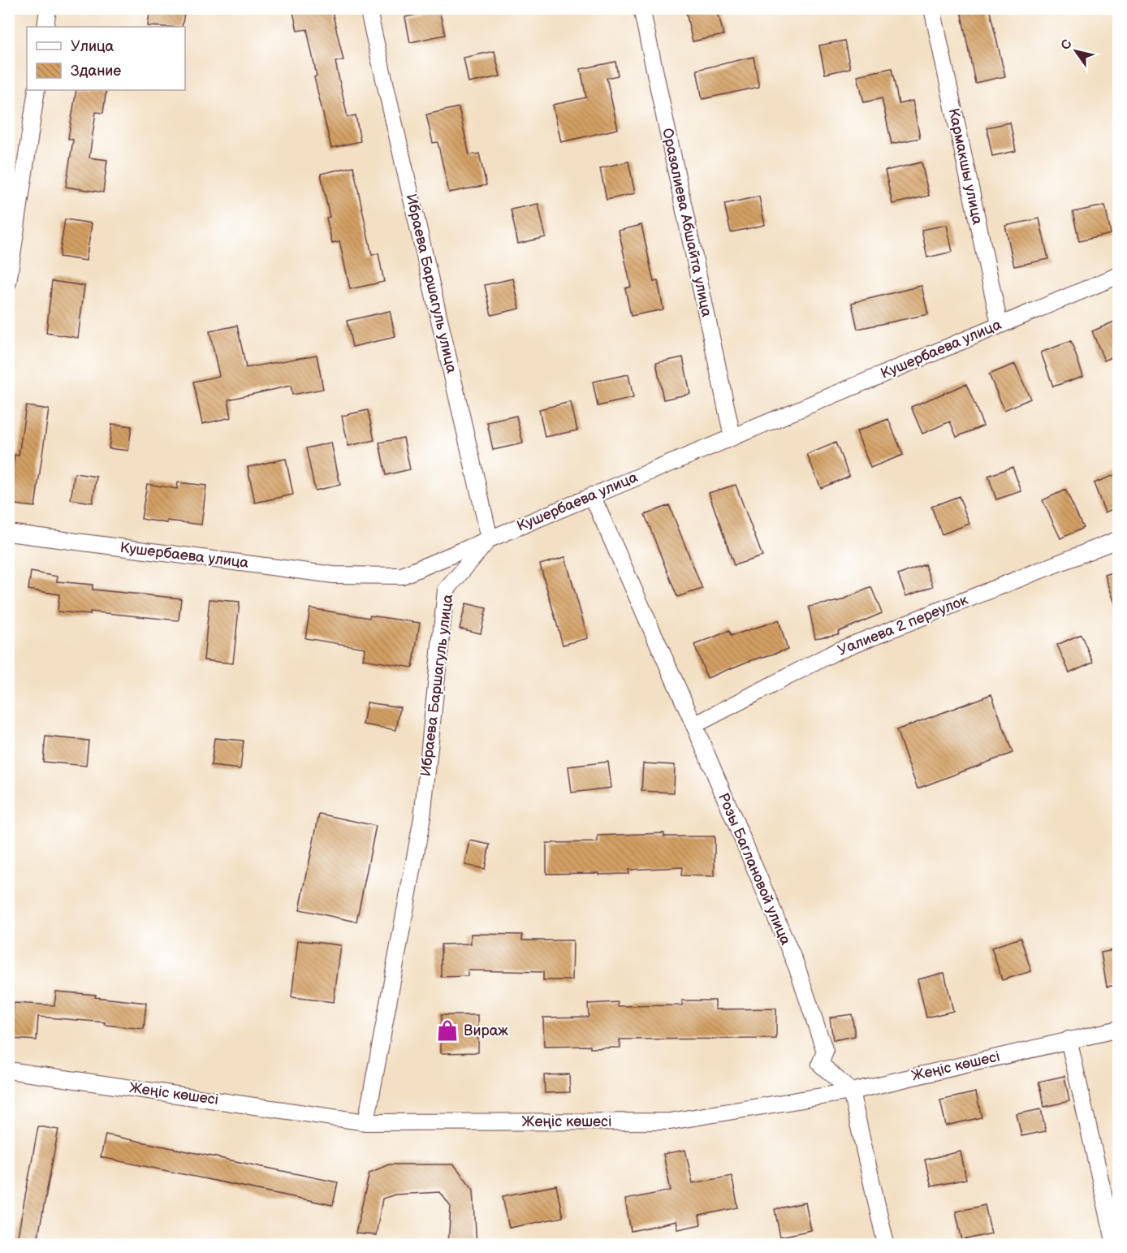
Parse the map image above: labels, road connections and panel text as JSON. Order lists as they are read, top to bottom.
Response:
{
  "streets": {
    "street": [
      "Кармакшы улица",
      "Оразалиева Абшайта улица",
      "Ибраева Баршагуль улица",
      "Кушербаева улица",
      "Уалиева 2 переулок",
      "Розы Баглановой улица",
      "Жеңіс көшесі"
    ]
  },
  "crossings": [
    ["Кармакшы улица", "Кушербаева улица"],
    ["Оразалиева Абшайта улица", "Кушербаева улица"],
    ["Ибраева Баршагуль улица", "Кушербаева улица"],
    ["Ибраева Баршагуль улица", "Жеңіс көшесі"],
    ["Кушербаева улица", "Розы Баглановой улица"],
    ["Уалиева 2 переулок", "Розы Баглановой улица"],
    ["Розы Баглановой улица", "Жеңіс көшесі"]
  ],
  "places": {
    "shop": ["Вираж"]
  },
  "legend": ["Улица", "Здание"],
  "north": "top left"
}
